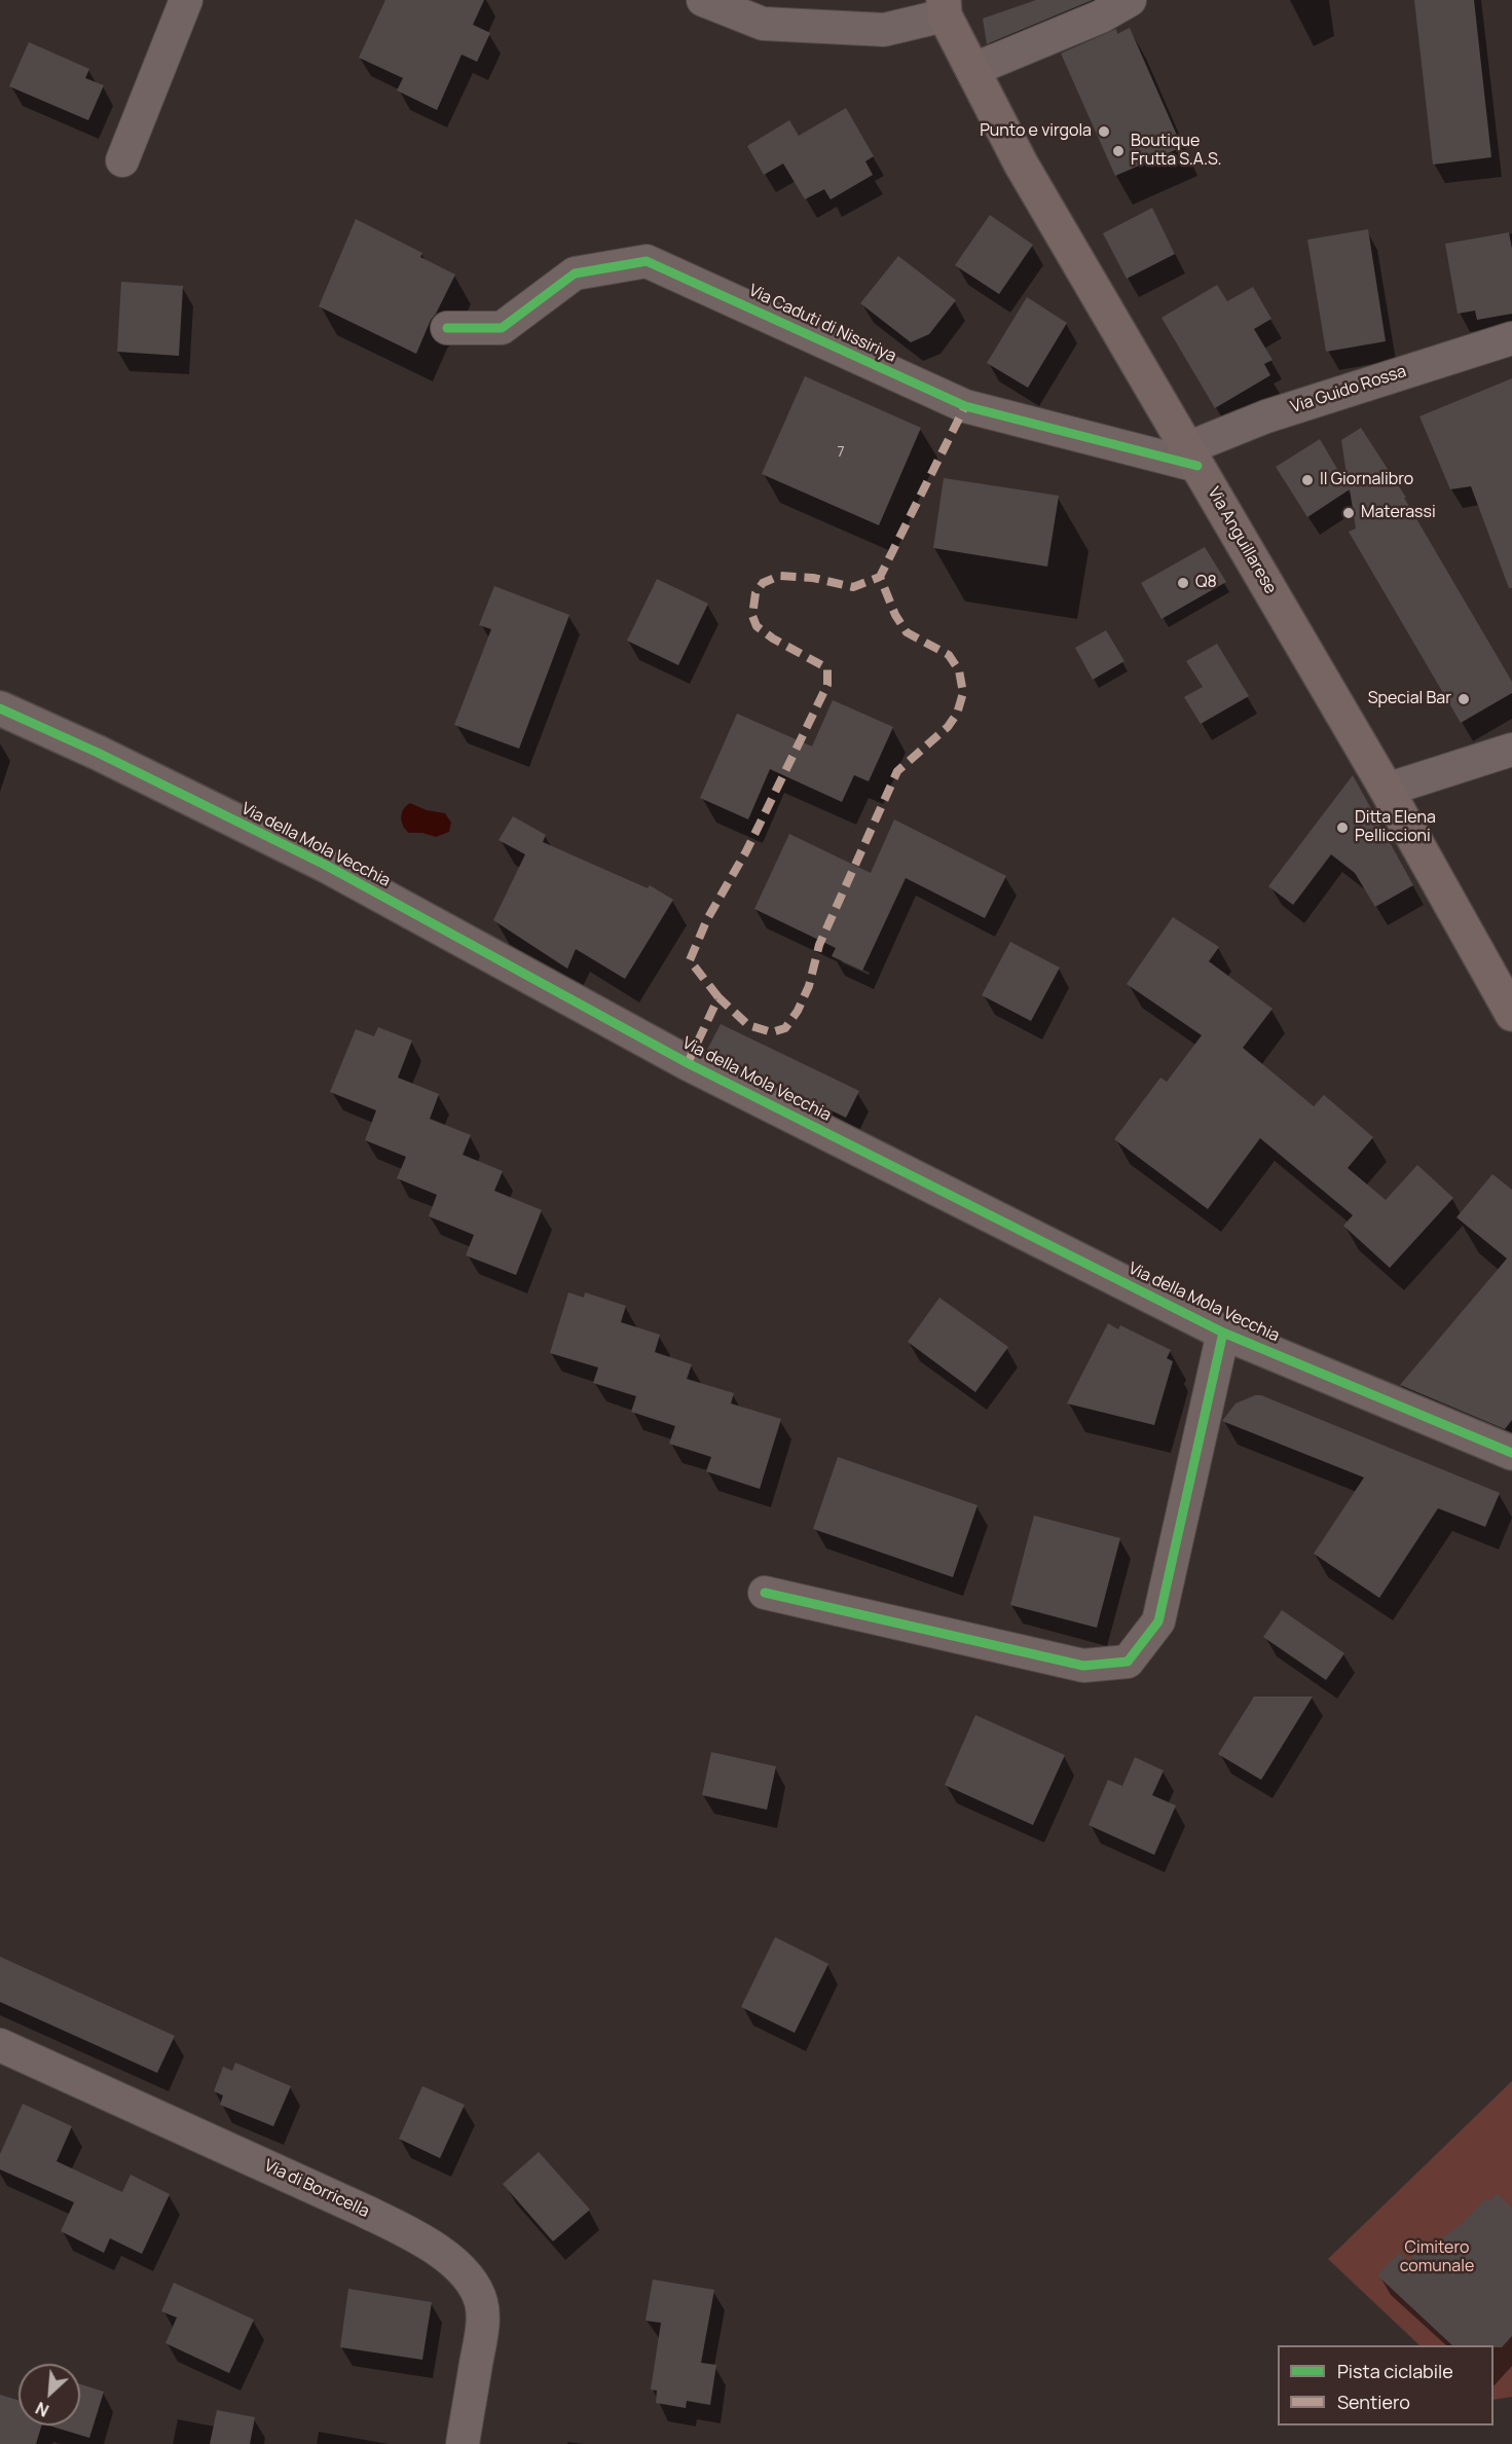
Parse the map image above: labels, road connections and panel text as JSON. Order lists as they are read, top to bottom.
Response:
{
  "streets": {
    "main road": ["Via Anguillarese"],
    "street": [
      "Via Caduti di Nissiriya",
      "Via Guido Rossa",
      "Via della Mola Vecchia",
      "Via di Borricella"
    ]
  },
  "crossings": [
    ["Via Caduti di Nissiriya", "Via Guido Rossa"],
    ["Via Caduti di Nissiriya", "Via Anguillarese"],
    ["Via Guido Rossa", "Via Anguillarese"]
  ],
  "parks": ["Cimitero comunale"],
  "places": [
    "Punto e virgola",
    "Boutique Frutta S.A.S.",
    "Il Giornalibro",
    "Materassi",
    "Q8",
    "Special Bar",
    "Ditta Elena Pelliccioni"
  ],
  "house_numbers": ["7"],
  "legend": ["Pista ciclabile", "Sentiero"],
  "north": "bottom left"
}
